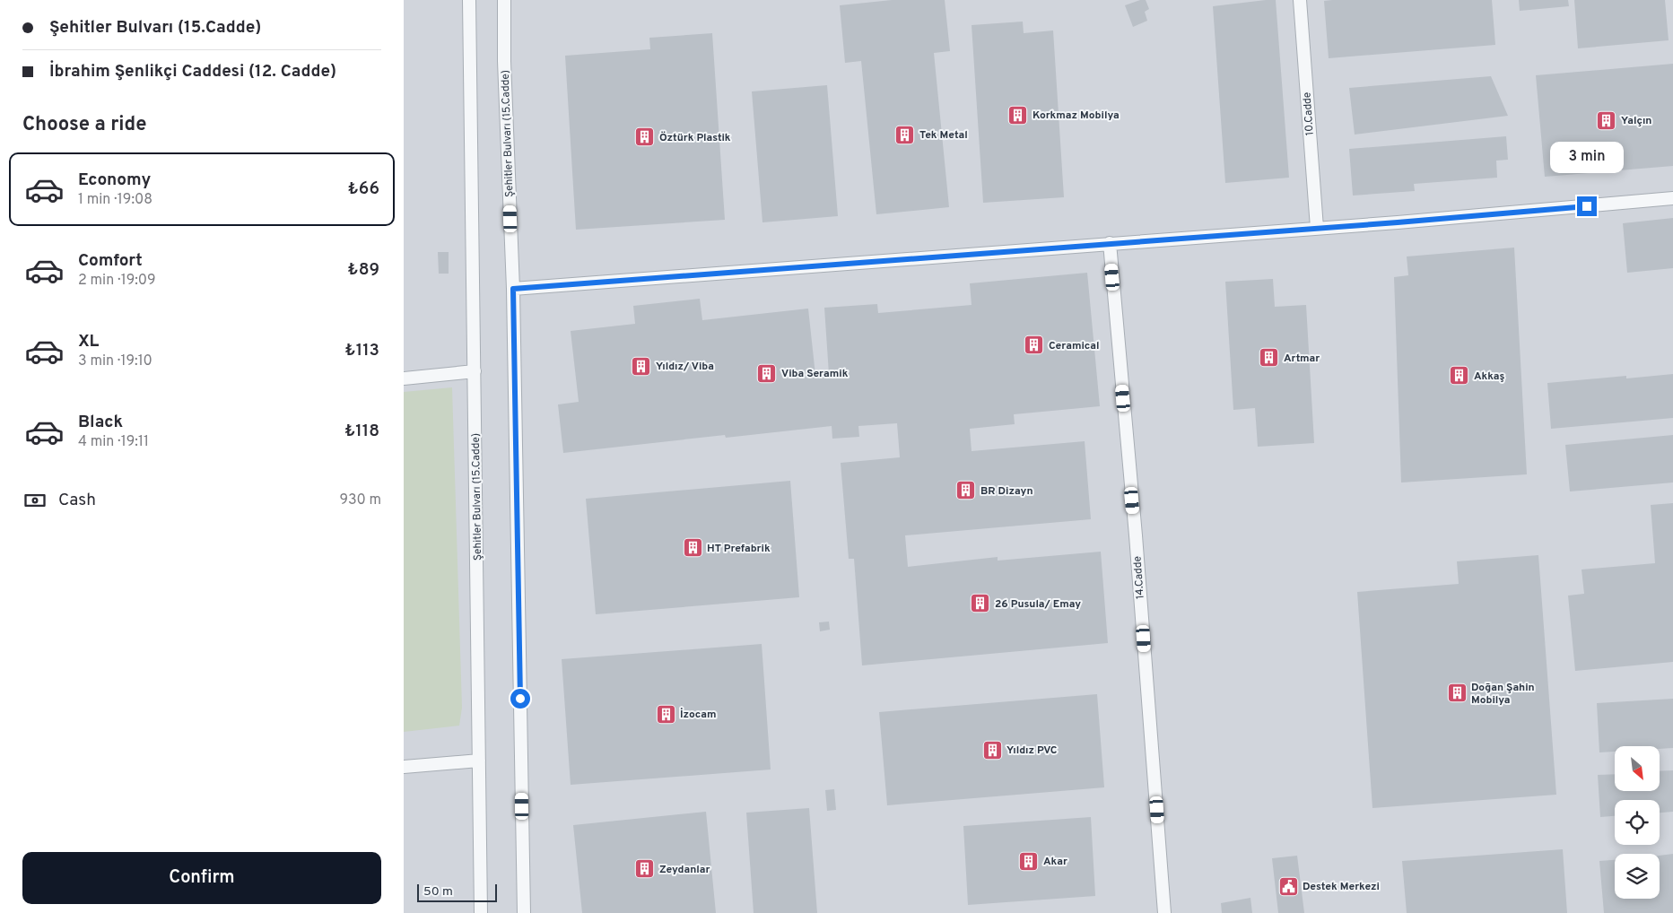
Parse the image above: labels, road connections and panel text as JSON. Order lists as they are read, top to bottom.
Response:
{
  "streets": {
    "street": ["10.Cadde", "Şehitler Bulvarı (15.Cadde)", "14.Cadde"]
  },
  "places": {
    "building": [
      "Korkmaz Mobilya",
      "Yalçın",
      "Tek Metal",
      "Öztürk Plastik",
      "Ceramical",
      "Artmar",
      "Yıldız/ Viba",
      "Viba Seramik",
      "Akkaş",
      "BR Dizayn",
      "HT Prefabrik",
      "26 Pusula/ Emay",
      "Doğan Şahin Mobilya",
      "İzocam",
      "Yıldız PVC",
      "Akar",
      "Zeydanlar"
    ],
    "public building": ["Destek Merkezi"]
  },
  "scale_bar": "50 m",
  "north": "bottom right",
  "page": {
    "banner": ["Şehitler Bulvarı (15.Cadde)", "İbrahim Şenlikçi Caddesi (12. Cadde)"],
    "heading": "Choose a ride",
    "bubble": "3 min",
    "list": [
      {
        "name": "Economy",
        "note": "1 min · 19:08",
        "value": "₺66"
      },
      {
        "name": "Comfort",
        "note": "2 min · 19:09",
        "value": "₺89"
      },
      {
        "name": "XL",
        "note": "3 min · 19:10",
        "value": "₺113"
      },
      {
        "name": "Black",
        "note": "4 min · 19:11",
        "value": "₺118"
      }
    ],
    "pay": ["Cash", "930 m"],
    "buttons": "Confirm",
    "scale": "50 m"
  }
}
